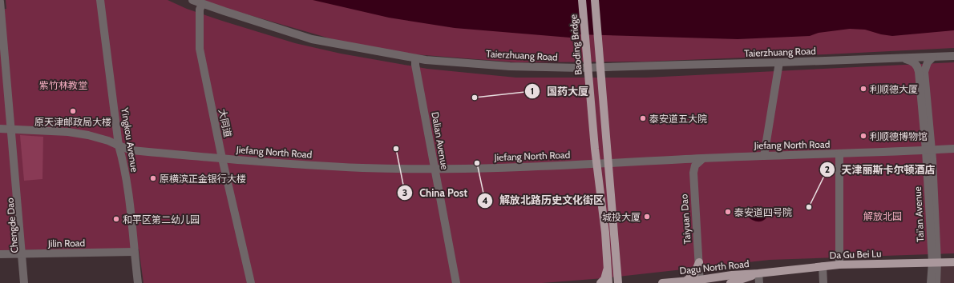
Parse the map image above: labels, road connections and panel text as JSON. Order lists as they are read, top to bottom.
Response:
{
  "streets": {
    "main road": ["Baoding Bridge", "Da Gu Bei Lu", "Dagu North Road"],
    "street": [
      "Taierzhuang Road",
      "大同道",
      "Yingkou Avenue",
      "Dalian Avenue",
      "Jiefang North Road",
      "Tai'an Avenue",
      "Taiyuan Dao",
      "Chengde Dao",
      "Jilin Road"
    ]
  },
  "crossings": [
    ["Baoding Bridge", "Jiefang North Road"],
    ["Taierzhuang Road", "大同道"],
    ["Taierzhuang Road", "Dalian Avenue"],
    ["Taierzhuang Road", "Tai'an Avenue"],
    ["大同道", "Jiefang North Road"],
    ["Yingkou Avenue", "Jiefang North Road"],
    ["Yingkou Avenue", "Jilin Road"],
    ["Dalian Avenue", "Jiefang North Road"],
    ["Jiefang North Road", "Tai'an Avenue"],
    ["Jiefang North Road", "Taiyuan Dao"],
    ["Tai'an Avenue", "Da Gu Bei Lu"],
    ["Taiyuan Dao", "Dagu North Road"],
    ["Chengde Dao", "Jilin Road"],
    ["Da Gu Bei Lu", "Dagu North Road"]
  ],
  "parks": ["紫竹林教堂", "解放北园"],
  "places": [
    "利顺德大厦",
    "国药大厦",
    "原天津邮政局大楼",
    "泰安道五大院",
    "利顺德博物馆",
    "China Post",
    "解放北路历史文化街区",
    "原横滨正金银行大楼",
    "天津丽斯卡尔顿酒店",
    "泰安道四号院",
    "城投大厦",
    "和平区第二幼儿园"
  ]
}
